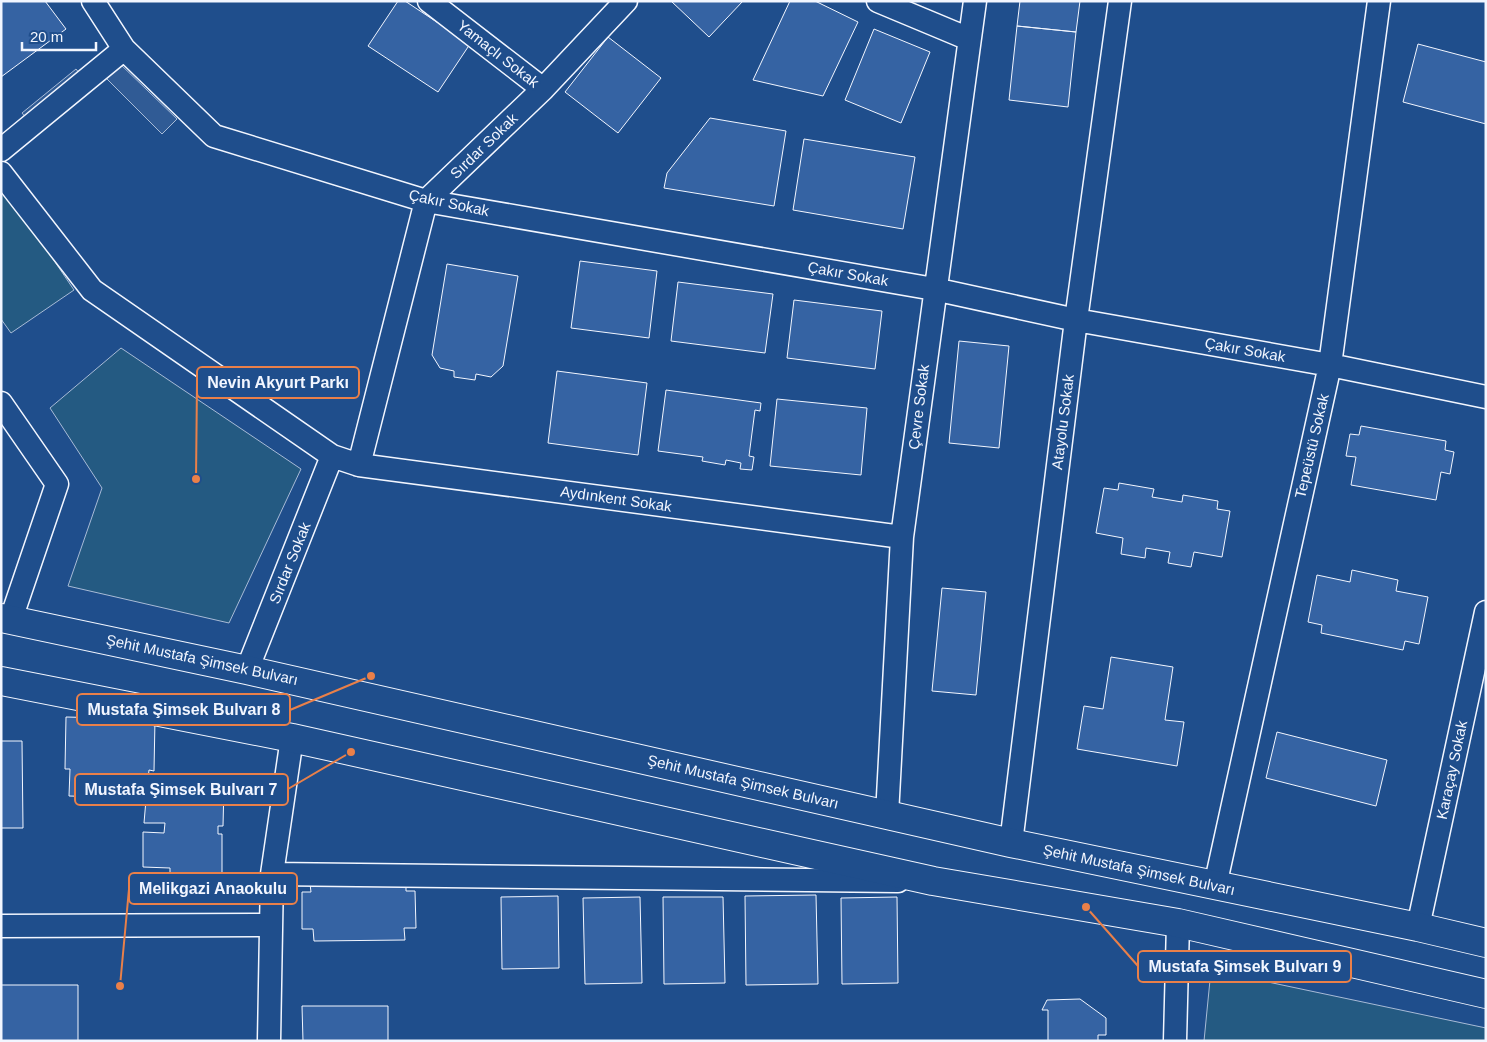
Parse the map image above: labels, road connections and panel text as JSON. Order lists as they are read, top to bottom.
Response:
{
  "streets": {
    "main road": ["Şehit Mustafa Şimsek Bulvarı"],
    "street": [
      "Yamaçlı Sokak",
      "Sırdar Sokak",
      "Çakır Sokak",
      "Çevre Sokak",
      "Atayolu Sokak",
      "Tepeüstü Sokak",
      "Aydınkent Sokak",
      "Karaçay Sokak"
    ]
  },
  "crossings": [
    ["Yamaçlı Sokak", "Sırdar Sokak"],
    ["Sırdar Sokak", "Çakır Sokak"],
    ["Sırdar Sokak", "Aydınkent Sokak"],
    ["Sırdar Sokak", "Şehit Mustafa Şimsek Bulvarı"],
    ["Çakır Sokak", "Çevre Sokak"],
    ["Çakır Sokak", "Atayolu Sokak"],
    ["Çakır Sokak", "Tepeüstü Sokak"],
    ["Çevre Sokak", "Aydınkent Sokak"],
    ["Çevre Sokak", "Şehit Mustafa Şimsek Bulvarı"],
    ["Atayolu Sokak", "Şehit Mustafa Şimsek Bulvarı"],
    ["Tepeüstü Sokak", "Şehit Mustafa Şimsek Bulvarı"],
    ["Şehit Mustafa Şimsek Bulvarı", "Karaçay Sokak"]
  ],
  "places": [
    "Nevin Akyurt Parkı",
    "Mustafa Şimsek Bulvarı 8",
    "Mustafa Şimsek Bulvarı 7",
    "Mustafa Şimsek Bulvarı 9",
    "Melikgazi Anaokulu"
  ],
  "scale_bar": "20 m"
}
